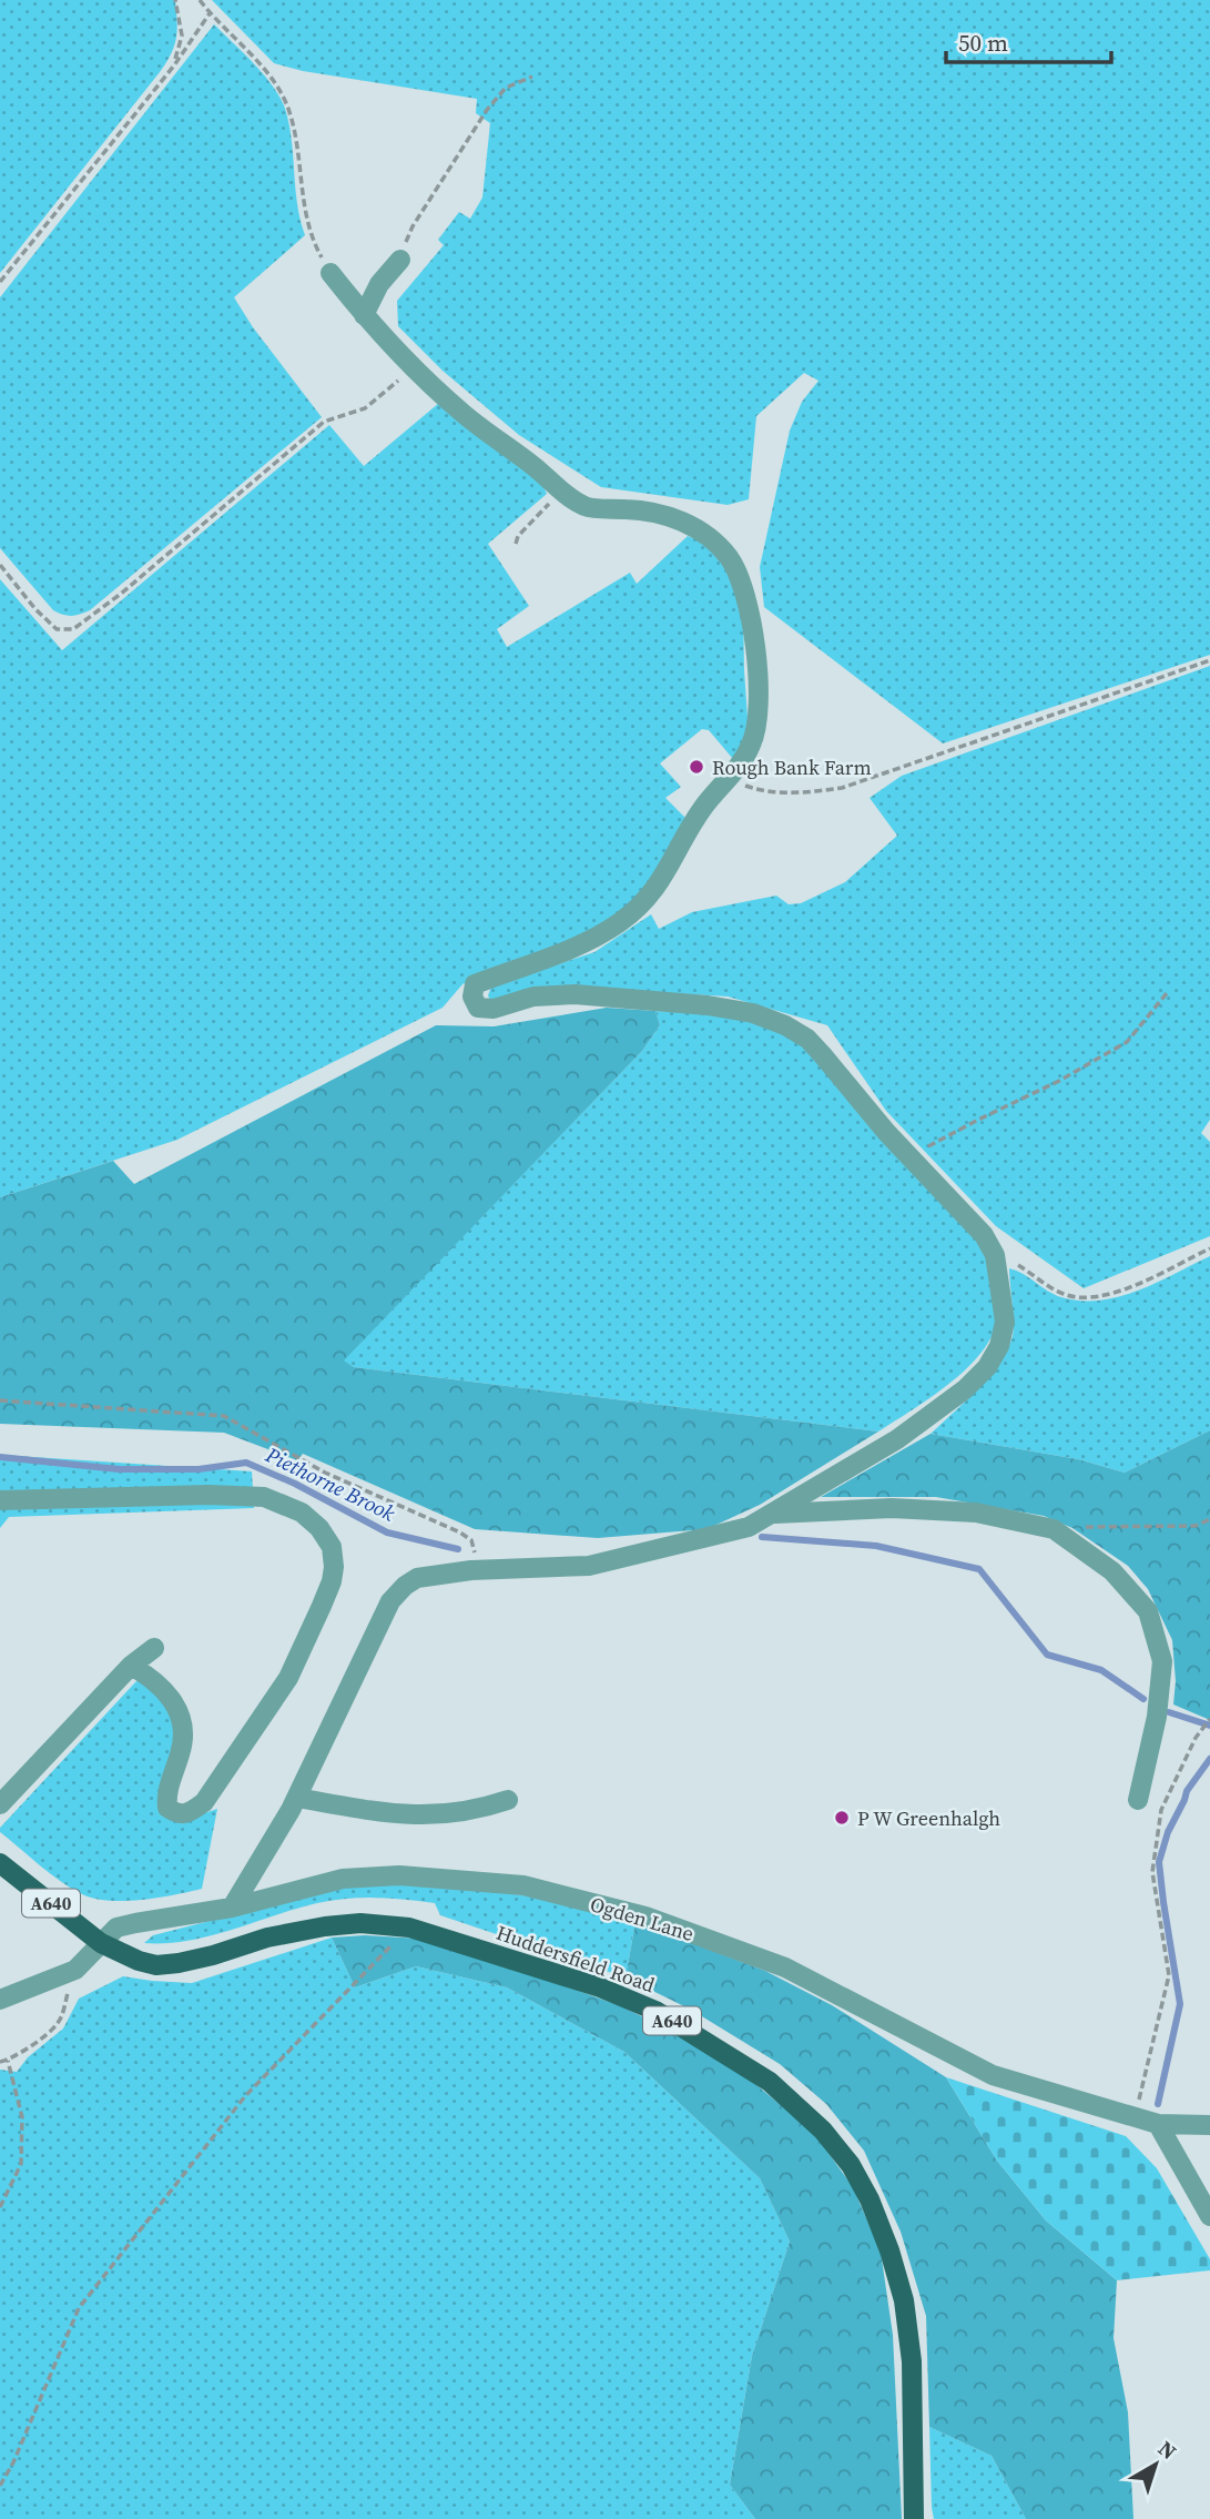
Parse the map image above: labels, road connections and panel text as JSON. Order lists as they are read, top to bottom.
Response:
{
  "streets": {
    "main road": ["A640", "Huddersfield Road"],
    "street": ["Ogden Lane"]
  },
  "crossings": [
    ["Ogden Lane", "Huddersfield Road"]
  ],
  "water": ["Piethorne Brook"],
  "places": ["Rough Bank Farm", "P W Greenhalgh"],
  "scale_bar": "50 m",
  "north": "top right"
}
